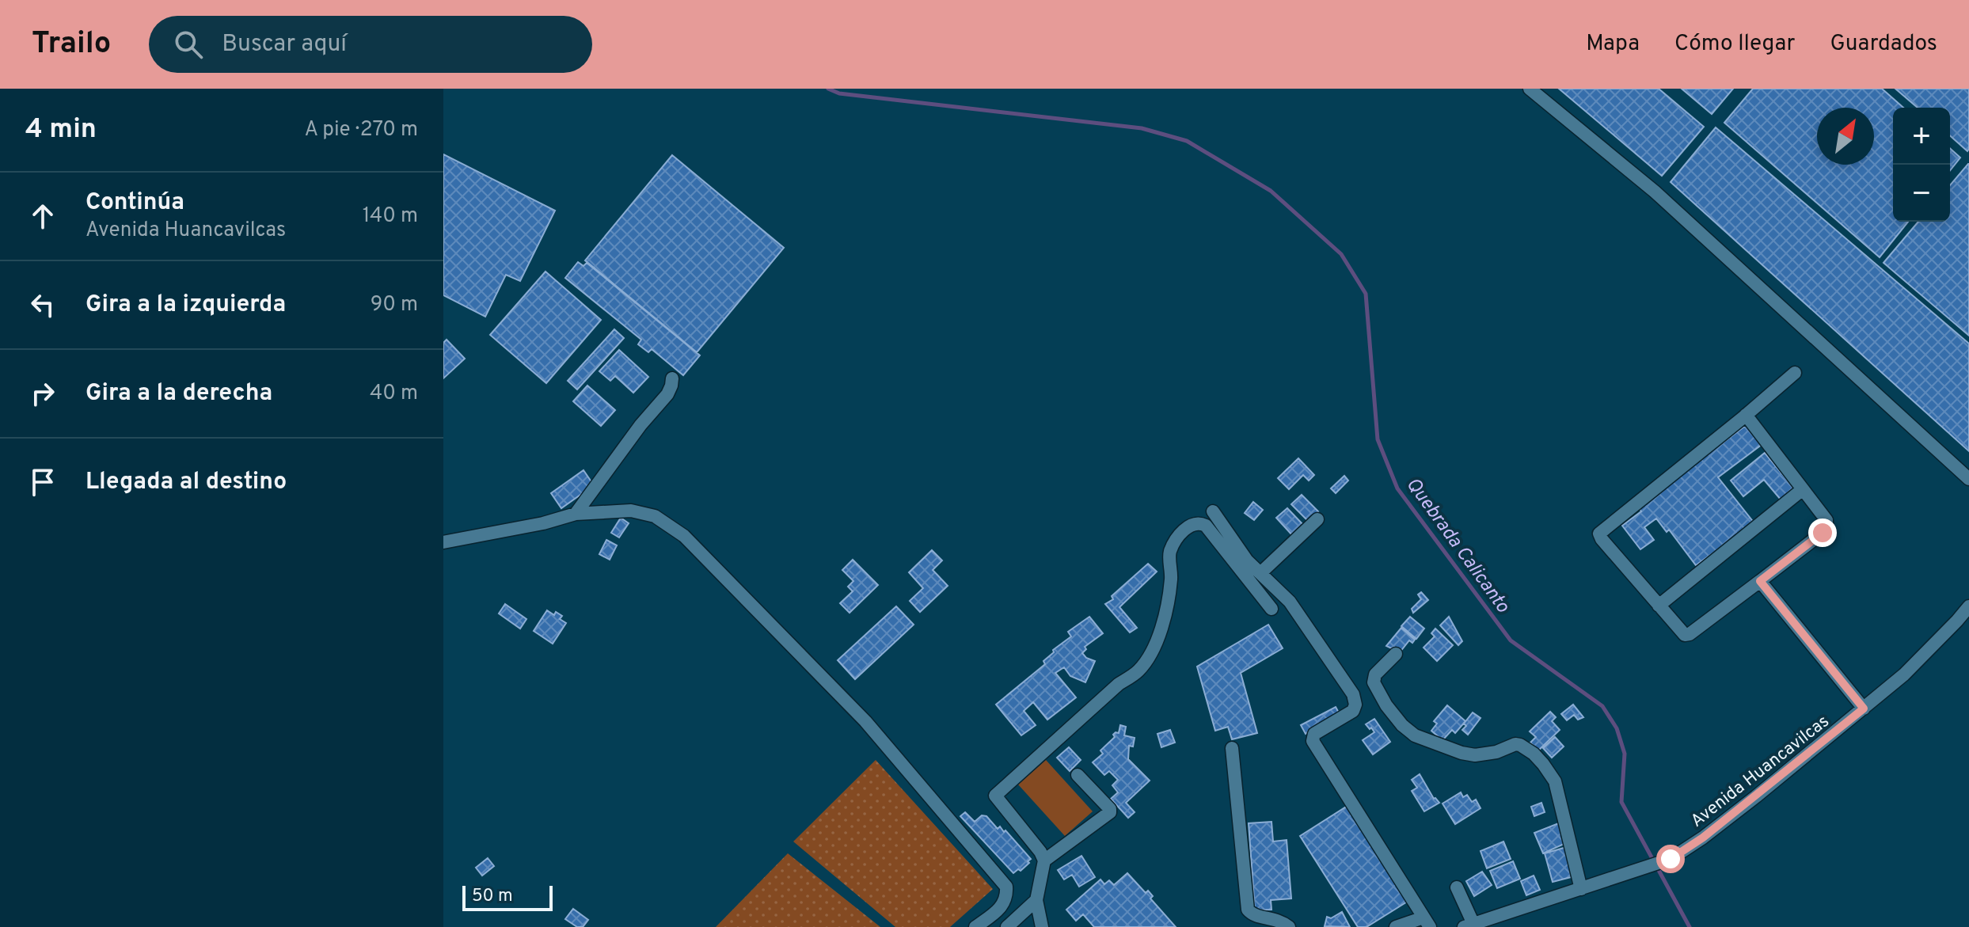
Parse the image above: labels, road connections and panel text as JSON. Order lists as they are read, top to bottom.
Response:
{
  "streets": {
    "street": ["Avenida Huancavilcas"]
  },
  "water": ["Quebrada Calicanto"],
  "scale_bar": "50 m",
  "north": "top right",
  "page": {
    "header": "Trailo",
    "search": "Buscar aquí",
    "nav": ["Mapa", "Cómo llegar", "Guardados"],
    "heading": ["4 min", "A pie · 270 m"],
    "map_buttons": ["+", "−"],
    "list": [
      ["Continúa", "Avenida Huancavilcas", "140 m"],
      ["Gira a la izquierda", "90 m"],
      ["Gira a la derecha", "40 m"],
      "Llegada al destino"
    ],
    "scale": "50 m"
  }
}
